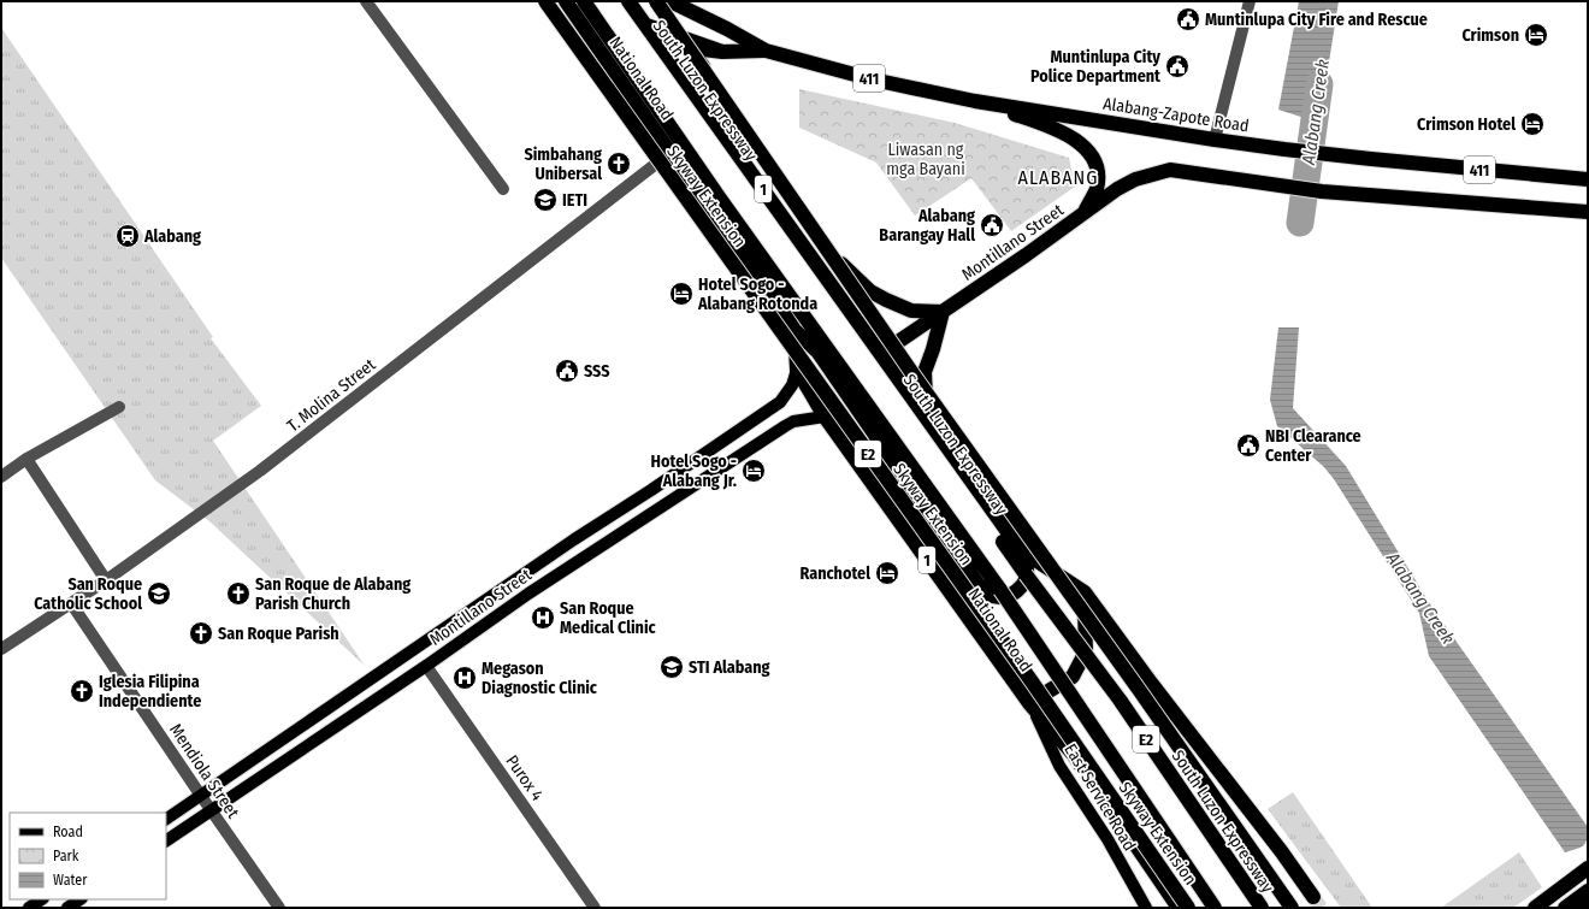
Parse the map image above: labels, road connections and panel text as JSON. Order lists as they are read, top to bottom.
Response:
{
  "streets": {
    "highway": [
      "National Road",
      "411",
      "South Luzon Expressway",
      "Alabang-Zapote Road",
      "1",
      "Skyway Extension",
      "Montillano Street",
      "E2"
    ],
    "main road": ["East Service Road"],
    "street": ["T. Molina Street", "Mendiola Street", "Purox 4"]
  },
  "crossings": [
    ["National Road", "Alabang-Zapote Road"],
    ["National Road", "Montillano Street"],
    ["National Road", "T. Molina Street"],
    ["National Road", "East Service Road"],
    ["Montillano Street", "Mendiola Street"],
    ["Montillano Street", "Purox 4"],
    ["T. Molina Street", "Mendiola Street"]
  ],
  "districts": ["ALABANG"],
  "water": ["Alabang Creek"],
  "parks": ["Liwasan ng mga Bayani"],
  "places": {
    "public building": [
      "Muntinlupa City Fire and Rescue",
      "Muntinlupa City Police Department",
      "Alabang Barangay Hall",
      "SSS",
      "NBI Clearance Center"
    ],
    "hotel": [
      "Crimson",
      "Crimson Hotel",
      "Hotel Sogo - Alabang Rotonda",
      "Hotel Sogo - Alabang Jr.",
      "Ranchotel"
    ],
    "church": [
      "Simbahang Unibersal",
      "San Roque de Alabang Parish Church",
      "San Roque Parish",
      "Iglesia Filipina Independiente"
    ],
    "school or university": ["IETI", "San Roque Catholic School", "STI Alabang"],
    "station": ["Alabang"],
    "hospital": ["San Roque Medical Clinic", "Megason Diagnostic Clinic"]
  },
  "legend": ["Road", "Park", "Water"]
}
